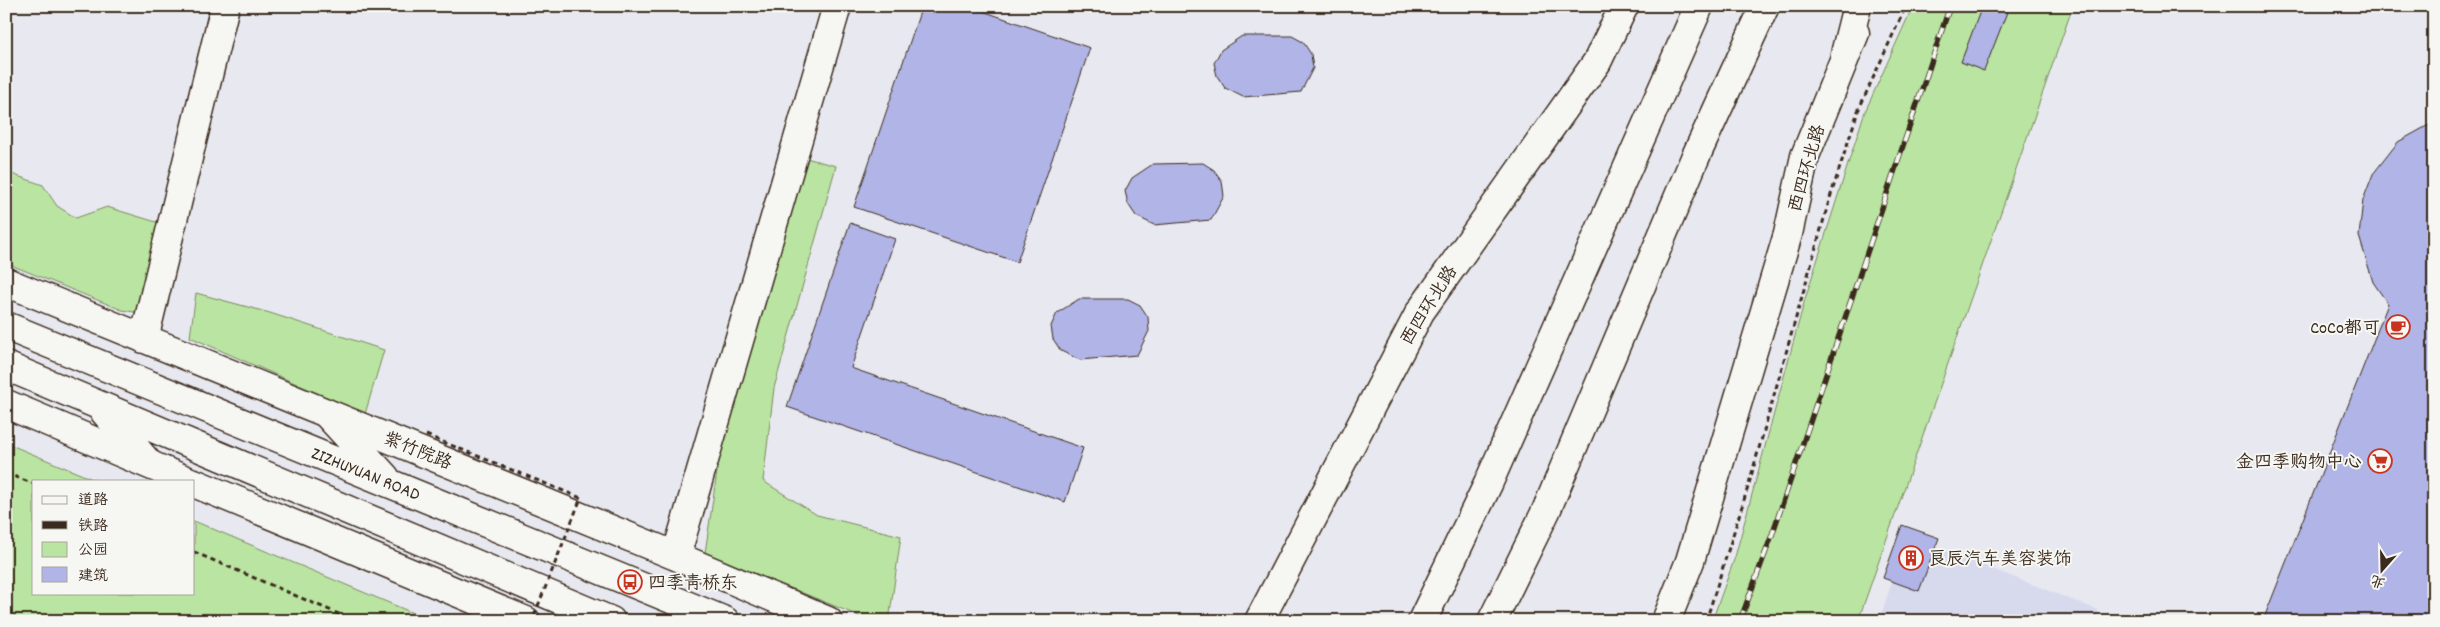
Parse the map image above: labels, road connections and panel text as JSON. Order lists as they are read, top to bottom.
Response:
{
  "streets": {
    "main road": ["西四环北路", "紫竹院路", "ZIZHUYUAN ROAD"]
  },
  "places": {
    "cafe": ["CoCo都可"],
    "supermarket": ["金四季购物中心"],
    "building": ["良辰汽车美容装饰"],
    "bus stop": ["四季青桥东"]
  },
  "legend": [
    "道路",
    "铁路",
    "公园",
    "建筑"
  ],
  "north": "bottom"
}
